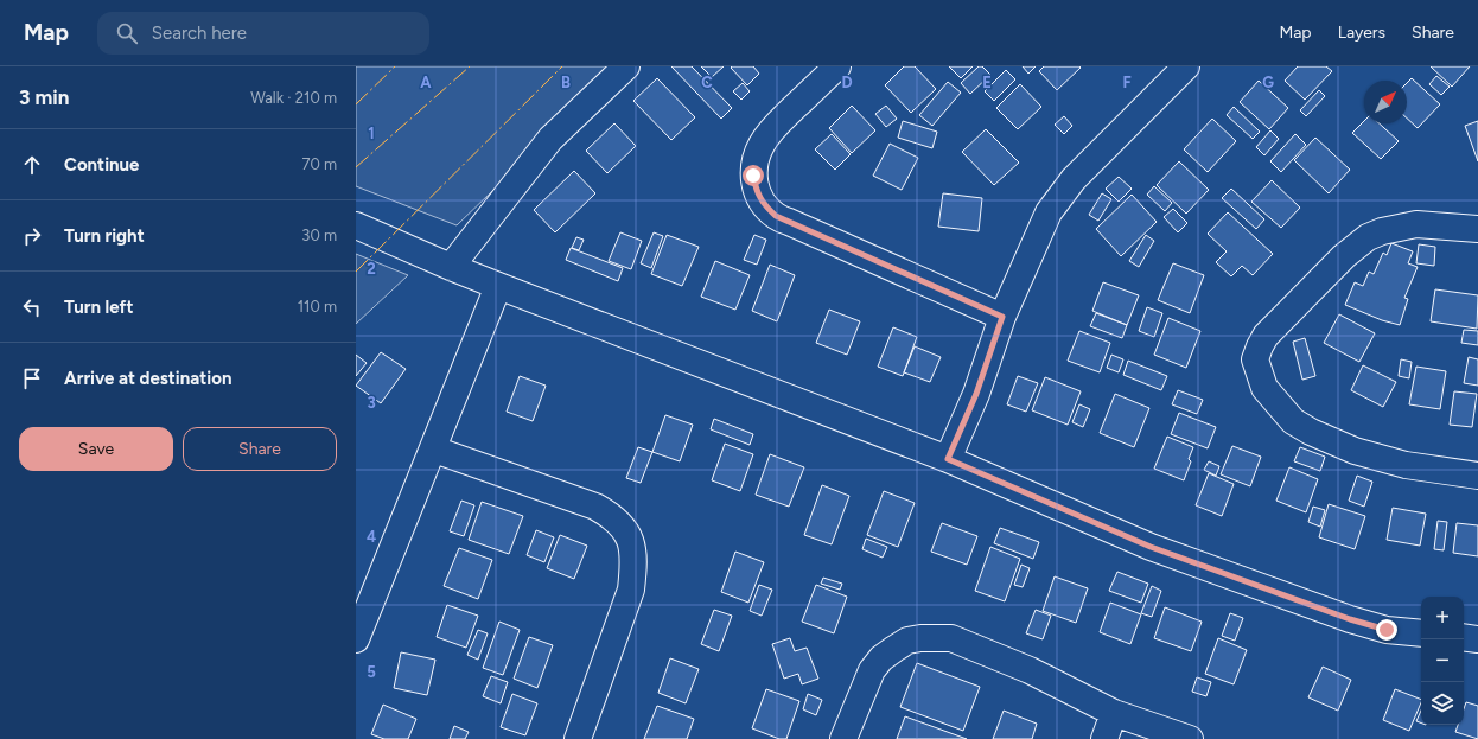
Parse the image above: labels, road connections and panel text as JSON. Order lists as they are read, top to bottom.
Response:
{
  "north": "top right",
  "page": {
    "header": "Map",
    "search": "Search here",
    "nav": ["Map", "Layers", "Share"],
    "heading": ["3 min", "Walk · 210 m"],
    "list": [
      ["Continue", "70 m"],
      ["Turn right", "30 m"],
      ["Turn left", "110 m"],
      "Arrive at destination"
    ],
    "buttons": ["Save", "Share"],
    "map_buttons": ["+", "−"]
  },
  "grid": {
    "columns": [
      "A",
      "B",
      "C",
      "D",
      "E",
      "F",
      "G"
    ],
    "rows": [
      "1",
      "2",
      "3",
      "4",
      "5"
    ]
  }
}
